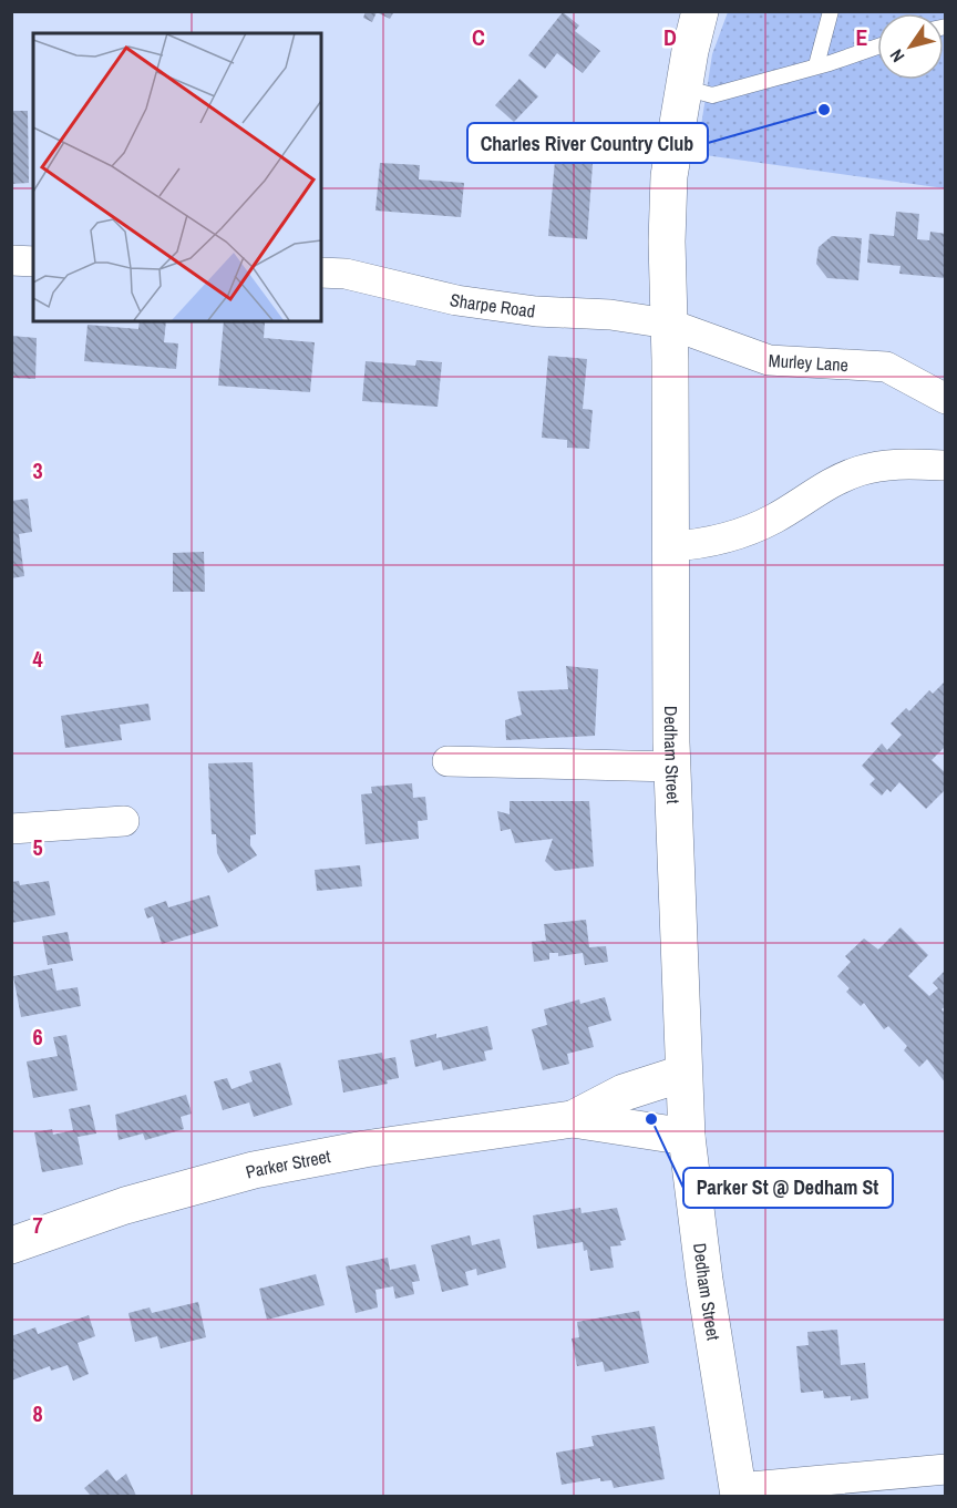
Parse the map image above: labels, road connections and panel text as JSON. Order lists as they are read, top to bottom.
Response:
{
  "streets": {
    "main road": ["Dedham Street", "Parker Street"],
    "street": ["Sharpe Road", "Murley Lane"]
  },
  "crossings": [
    ["Sharpe Road", "Murley Lane"],
    ["Sharpe Road", "Dedham Street"],
    ["Murley Lane", "Dedham Street"],
    ["Dedham Street", "Parker Street"]
  ],
  "places": ["Charles River Country Club", "Parker St @ Dedham St"],
  "north": "bottom left",
  "grid": {
    "columns": ["C", "D", "E"],
    "rows": [
      "3",
      "4",
      "5",
      "6",
      "7",
      "8"
    ]
  }
}
